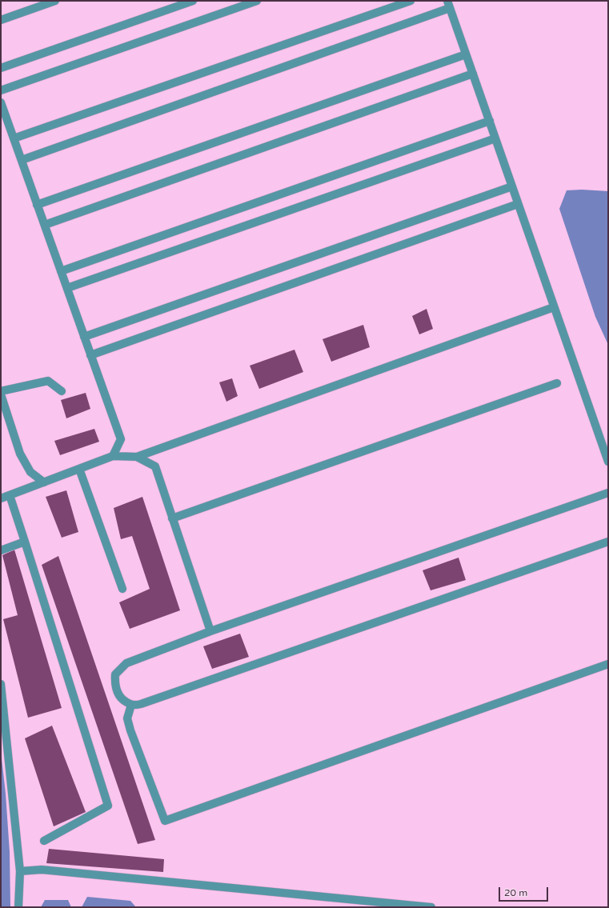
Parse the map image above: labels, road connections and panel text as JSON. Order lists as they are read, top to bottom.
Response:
{
  "scale_bar": "20 m"
}
